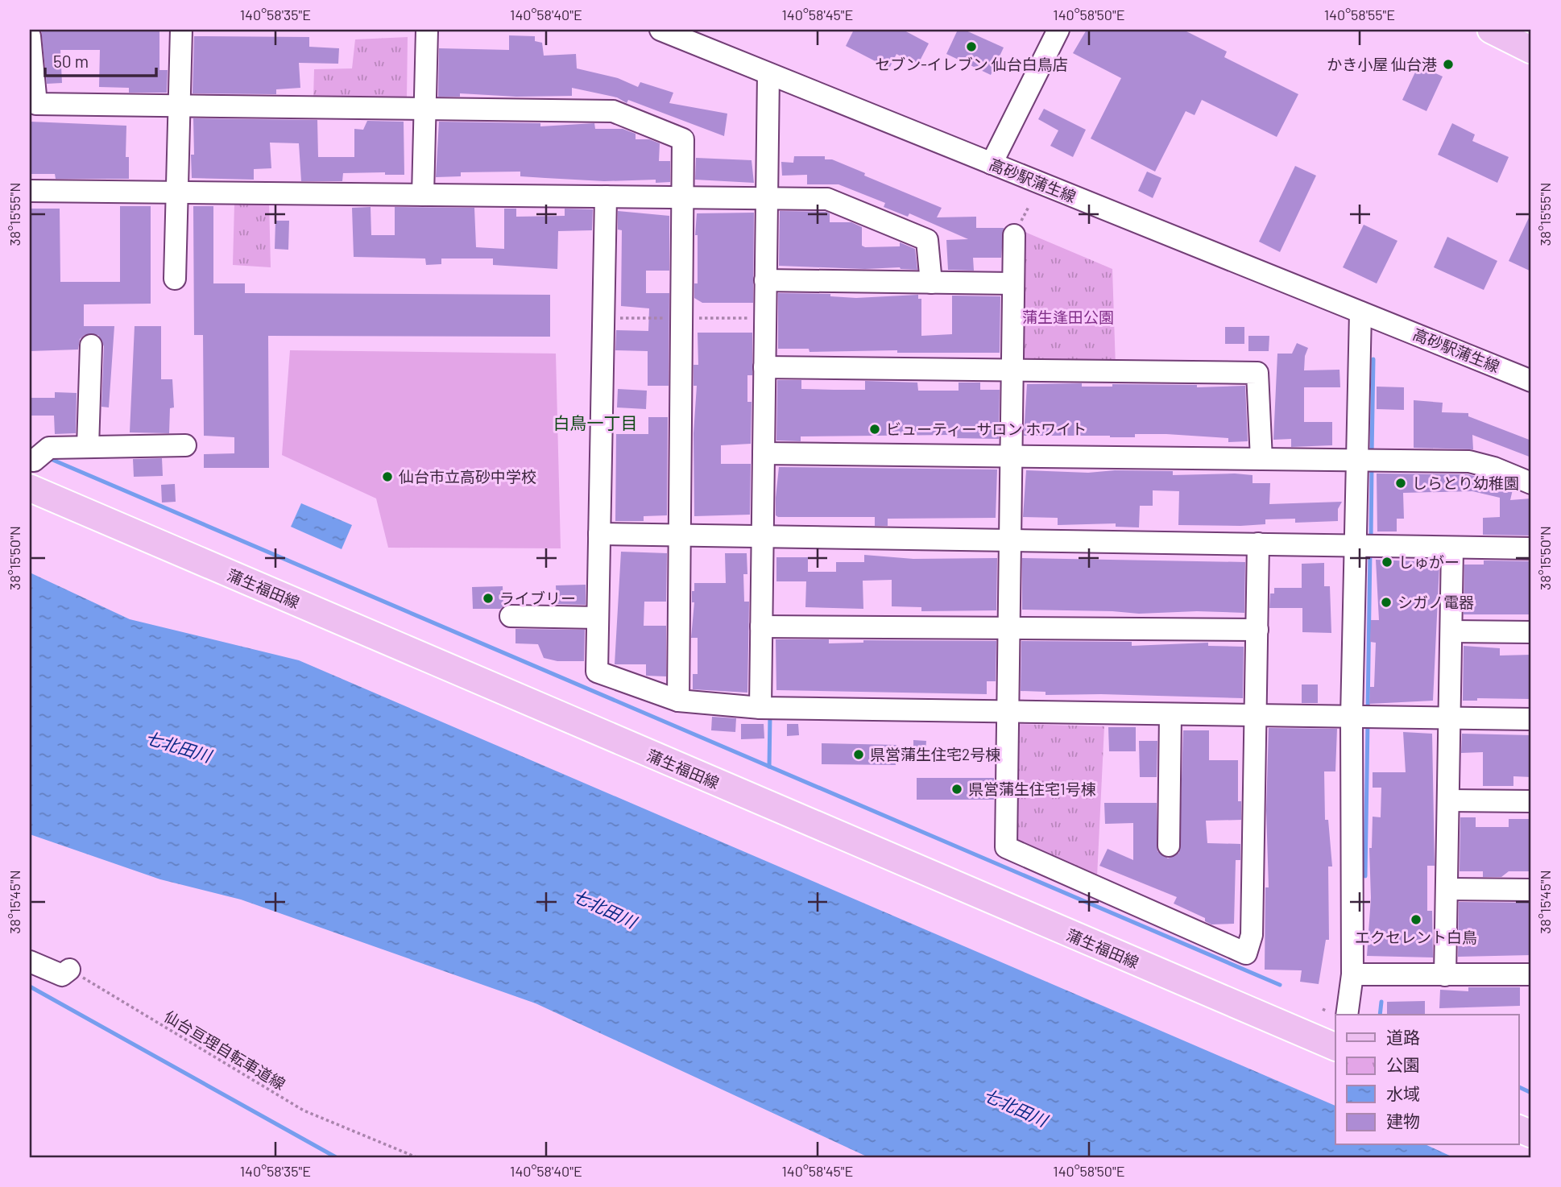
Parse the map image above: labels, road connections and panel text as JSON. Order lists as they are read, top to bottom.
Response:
{
  "streets": {
    "main road": ["蒲生福田線"],
    "street": ["高砂駅蒲生線"],
    "path": ["仙台亘理自転車道線"]
  },
  "districts": ["白鳥一丁目"],
  "water": ["七北田川"],
  "parks": ["蒲生逢田公園"],
  "places": [
    "セブン-イレブン 仙台白鳥店",
    "かき小屋 仙台港",
    "ビューティーサロン ホワイト",
    "仙台市立高砂中学校",
    "しらとり幼稚園",
    "しゅがー",
    "ライブリー",
    "シガノ電器",
    "県営蒲生住宅2号棟",
    "県営蒲生住宅1号棟",
    "エクセレント白鳥"
  ],
  "legend": [
    "道路",
    "公園",
    "水域",
    "建物"
  ],
  "scale_bar": "50 m",
  "coordinates": [
    "140°58'35\"E",
    "140°58'40\"E",
    "140°58'45\"E",
    "140°58'50\"E",
    "140°58'55\"E",
    "38°15'55\"N",
    "38°15'50\"N",
    "38°15'45\"N"
  ]
}
